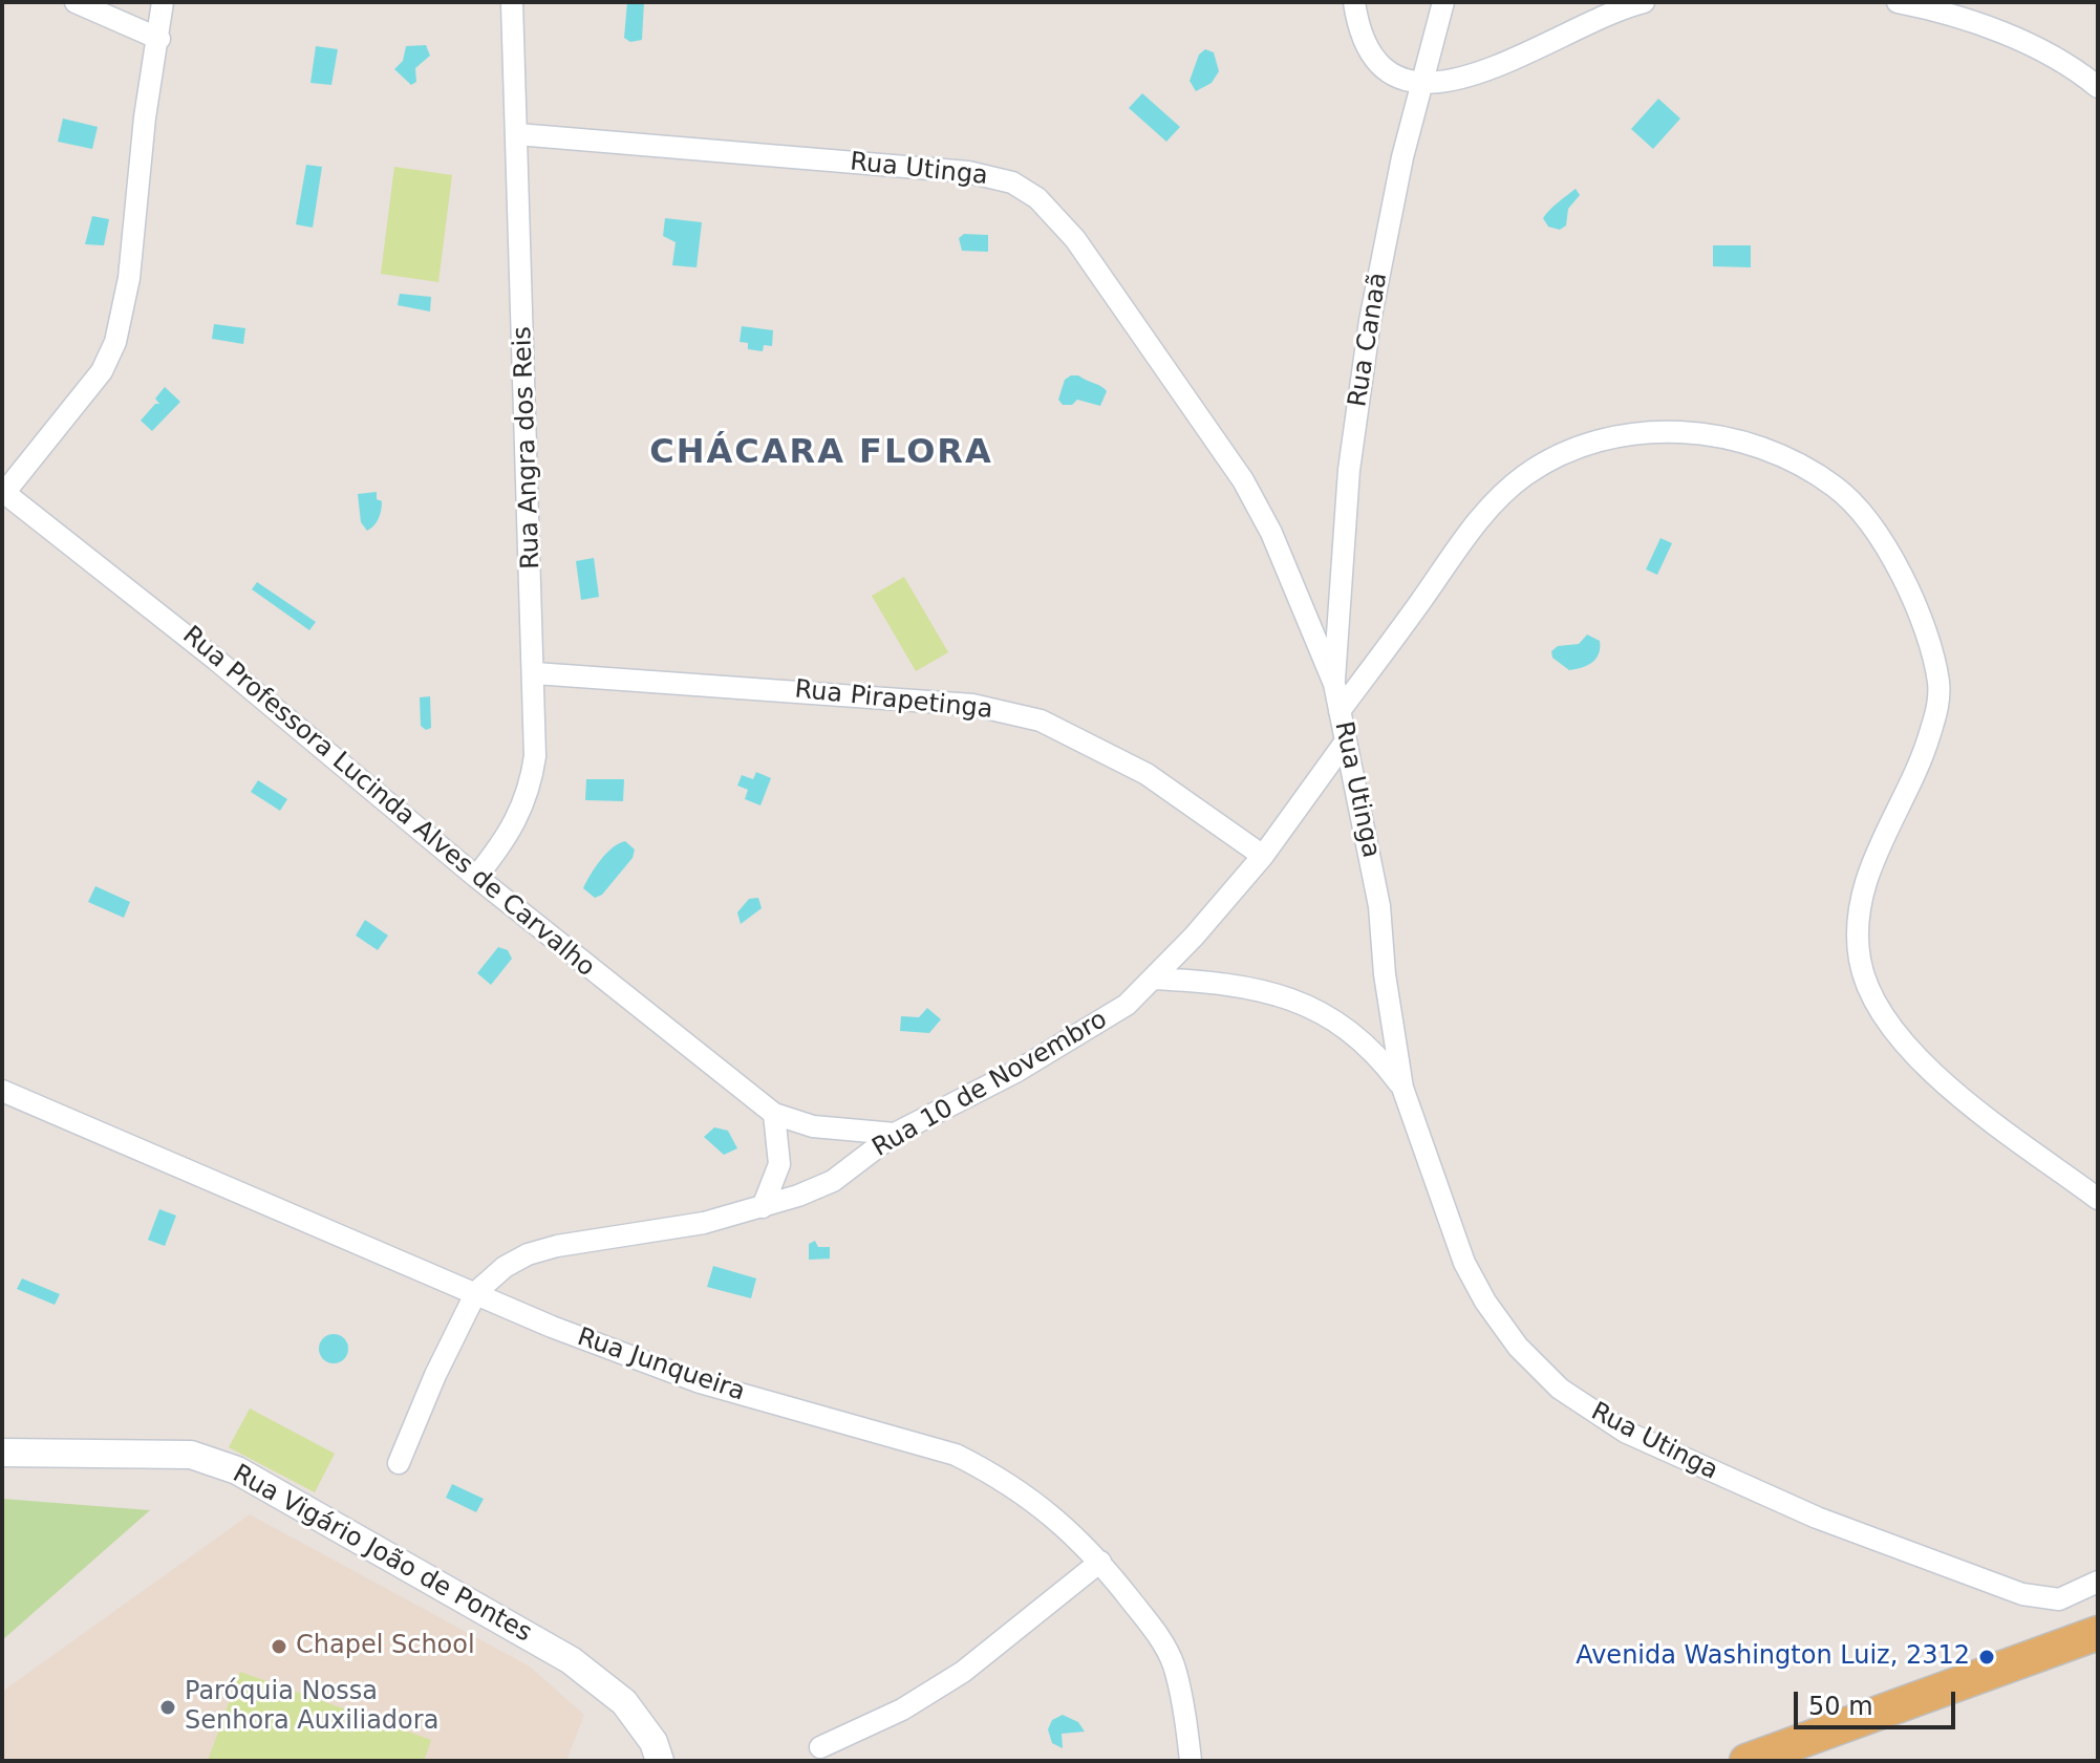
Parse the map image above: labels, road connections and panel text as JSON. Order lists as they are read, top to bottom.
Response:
{
  "streets": {
    "street": [
      "Rua Utinga",
      "Rua Canaã",
      "Rua Angra dos Reis",
      "Rua Pirapetinga",
      "Rua Professora Lucinda Alves de Carvalho",
      "Rua 10 de Novembro",
      "Rua Junqueira",
      "Rua Vigário João de Pontes"
    ]
  },
  "crossings": [
    ["Rua Utinga", "Rua Canaã"],
    ["Rua Utinga", "Rua Angra dos Reis"],
    ["Rua Utinga", "Rua 10 de Novembro"],
    ["Rua Angra dos Reis", "Rua Pirapetinga"],
    ["Rua Angra dos Reis", "Rua Professora Lucinda Alves de Carvalho"],
    ["Rua Pirapetinga", "Rua 10 de Novembro"],
    ["Rua Professora Lucinda Alves de Carvalho", "Rua 10 de Novembro"],
    ["Rua 10 de Novembro", "Rua Junqueira"]
  ],
  "districts": ["CHÁCARA FLORA"],
  "places": ["Chapel School", "Avenida Washington Luiz, 2312", "Paróquia Nossa Senhora Auxiliadora"],
  "scale_bar": "50 m"
}
